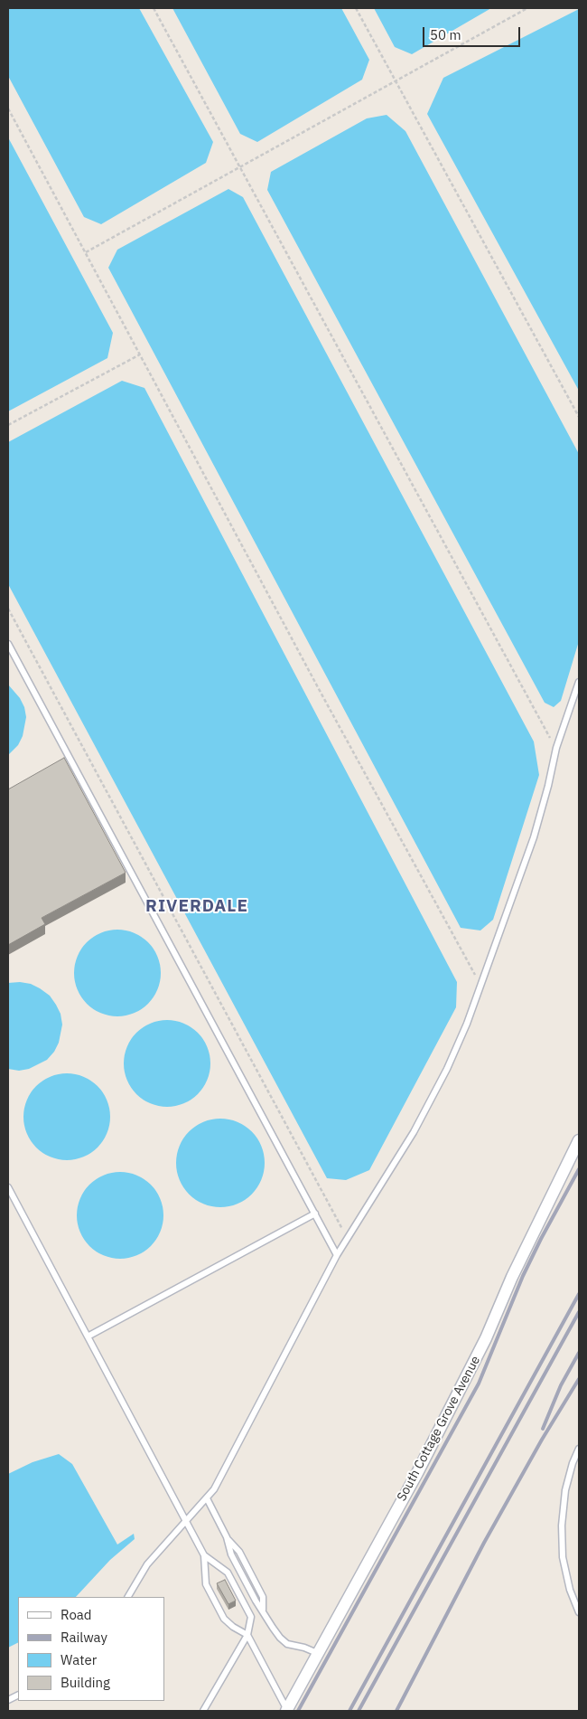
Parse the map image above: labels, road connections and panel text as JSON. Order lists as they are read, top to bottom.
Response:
{
  "streets": {
    "street": ["South Cottage Grove Avenue"]
  },
  "districts": ["RIVERDALE"],
  "legend": [
    "Road",
    "Railway",
    "Water",
    "Building"
  ],
  "scale_bar": "50 m"
}
